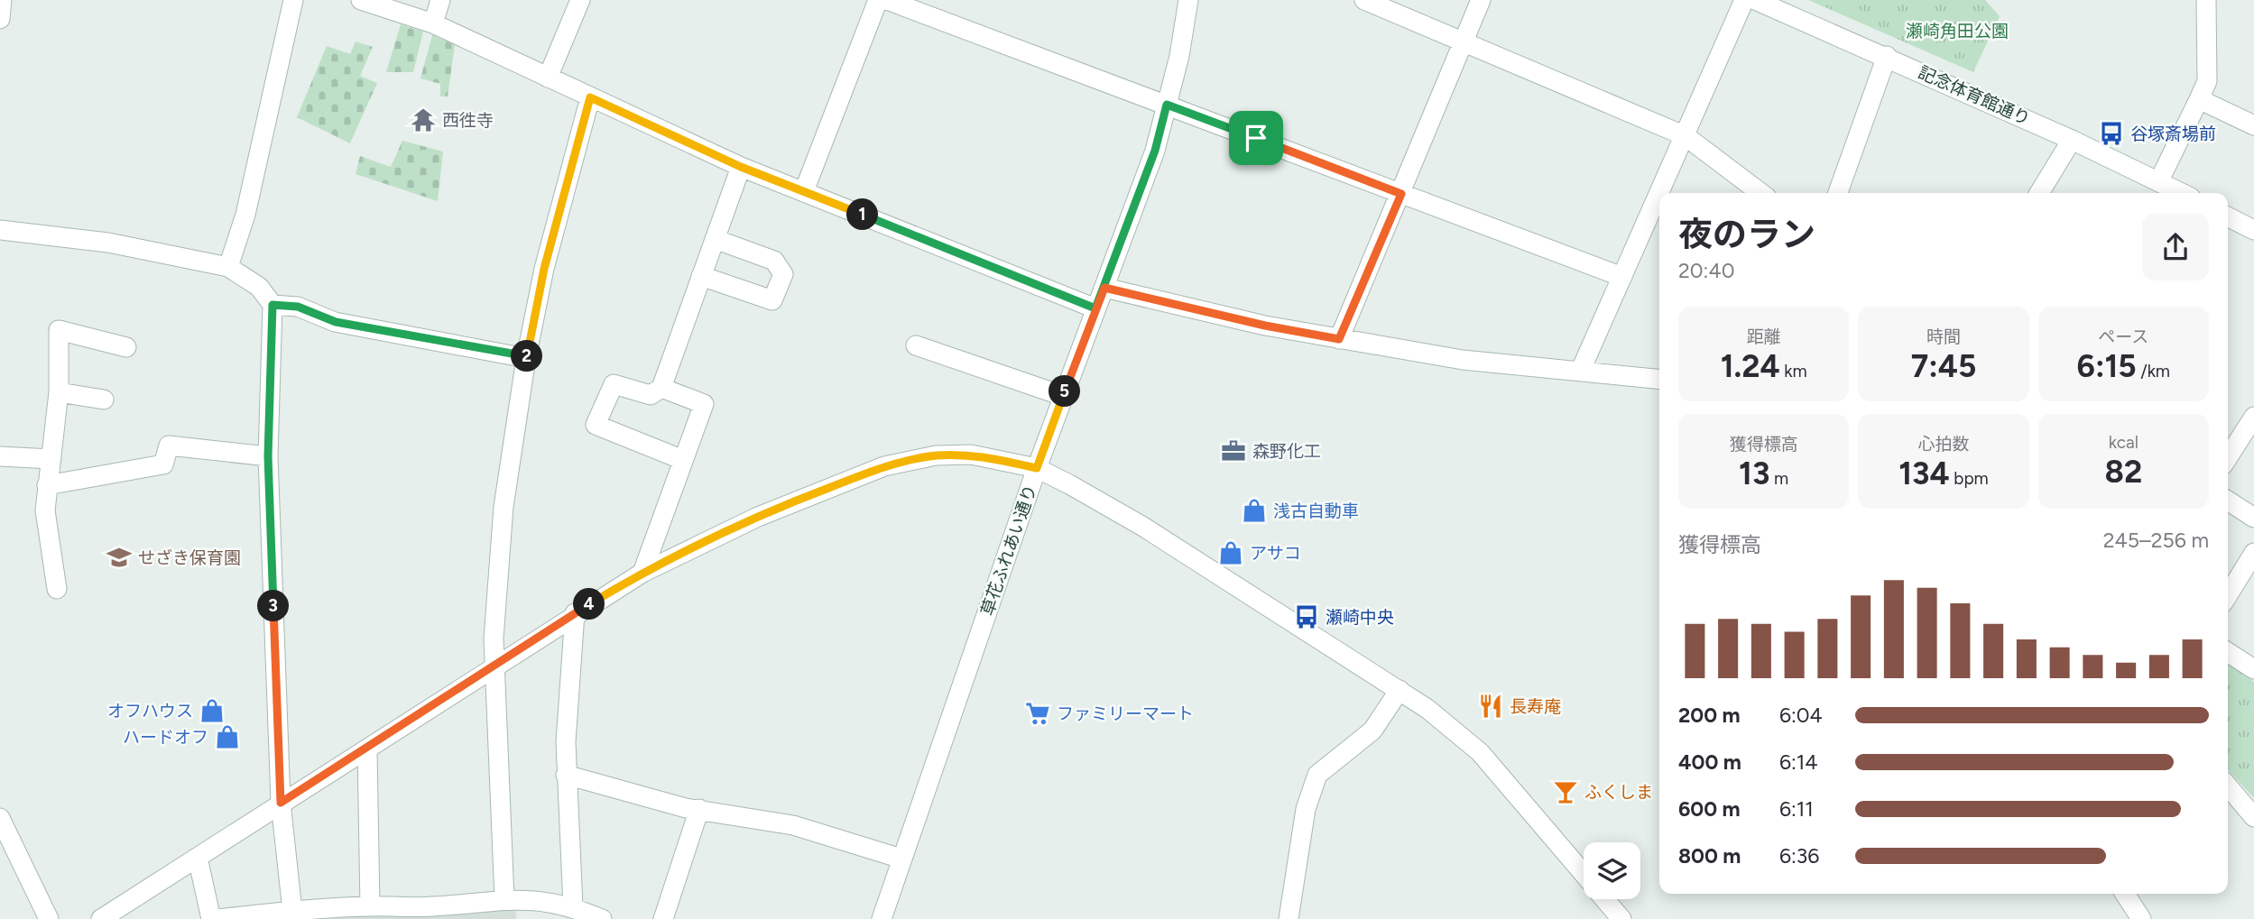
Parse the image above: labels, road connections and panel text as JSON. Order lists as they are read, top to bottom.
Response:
{
  "streets": {
    "street": ["記念体育館通り", "草花ふれあい通り"]
  },
  "parks": ["瀬崎角田公園"],
  "places": {
    "temple": ["西徃寺"],
    "bus stop": ["谷塚斎場前", "瀬崎中央"],
    "office": ["森野化工"],
    "shop": [
      "浅古自動車",
      "アサコ",
      "オフハウス",
      "ハードオフ"
    ],
    "school or university": ["せざき保育園"],
    "restaurant": ["長寿庵"],
    "supermarket": ["ファミリーマート"],
    "bar": ["ふくしま"]
  },
  "page": {
    "heading": ["夜のラン", "20:40"],
    "pins": [
      "1",
      "2",
      "5",
      "4",
      "3"
    ],
    "stats": [
      ["距離", "1.24 km"],
      ["時間", "7:45"],
      ["ペース", "6:15 /km"],
      ["獲得標高", "13 m"],
      ["心拍数", "134 bpm"],
      ["kcal", "82"]
    ],
    "chart": ["獲得標高", "245–256 m"],
    "list": [
      {
        "name": "200 m",
        "note": "6:04"
      },
      {
        "name": "400 m",
        "note": "6:14"
      },
      {
        "name": "600 m",
        "note": "6:11"
      },
      {
        "name": "800 m",
        "note": "6:36"
      }
    ]
  }
}
